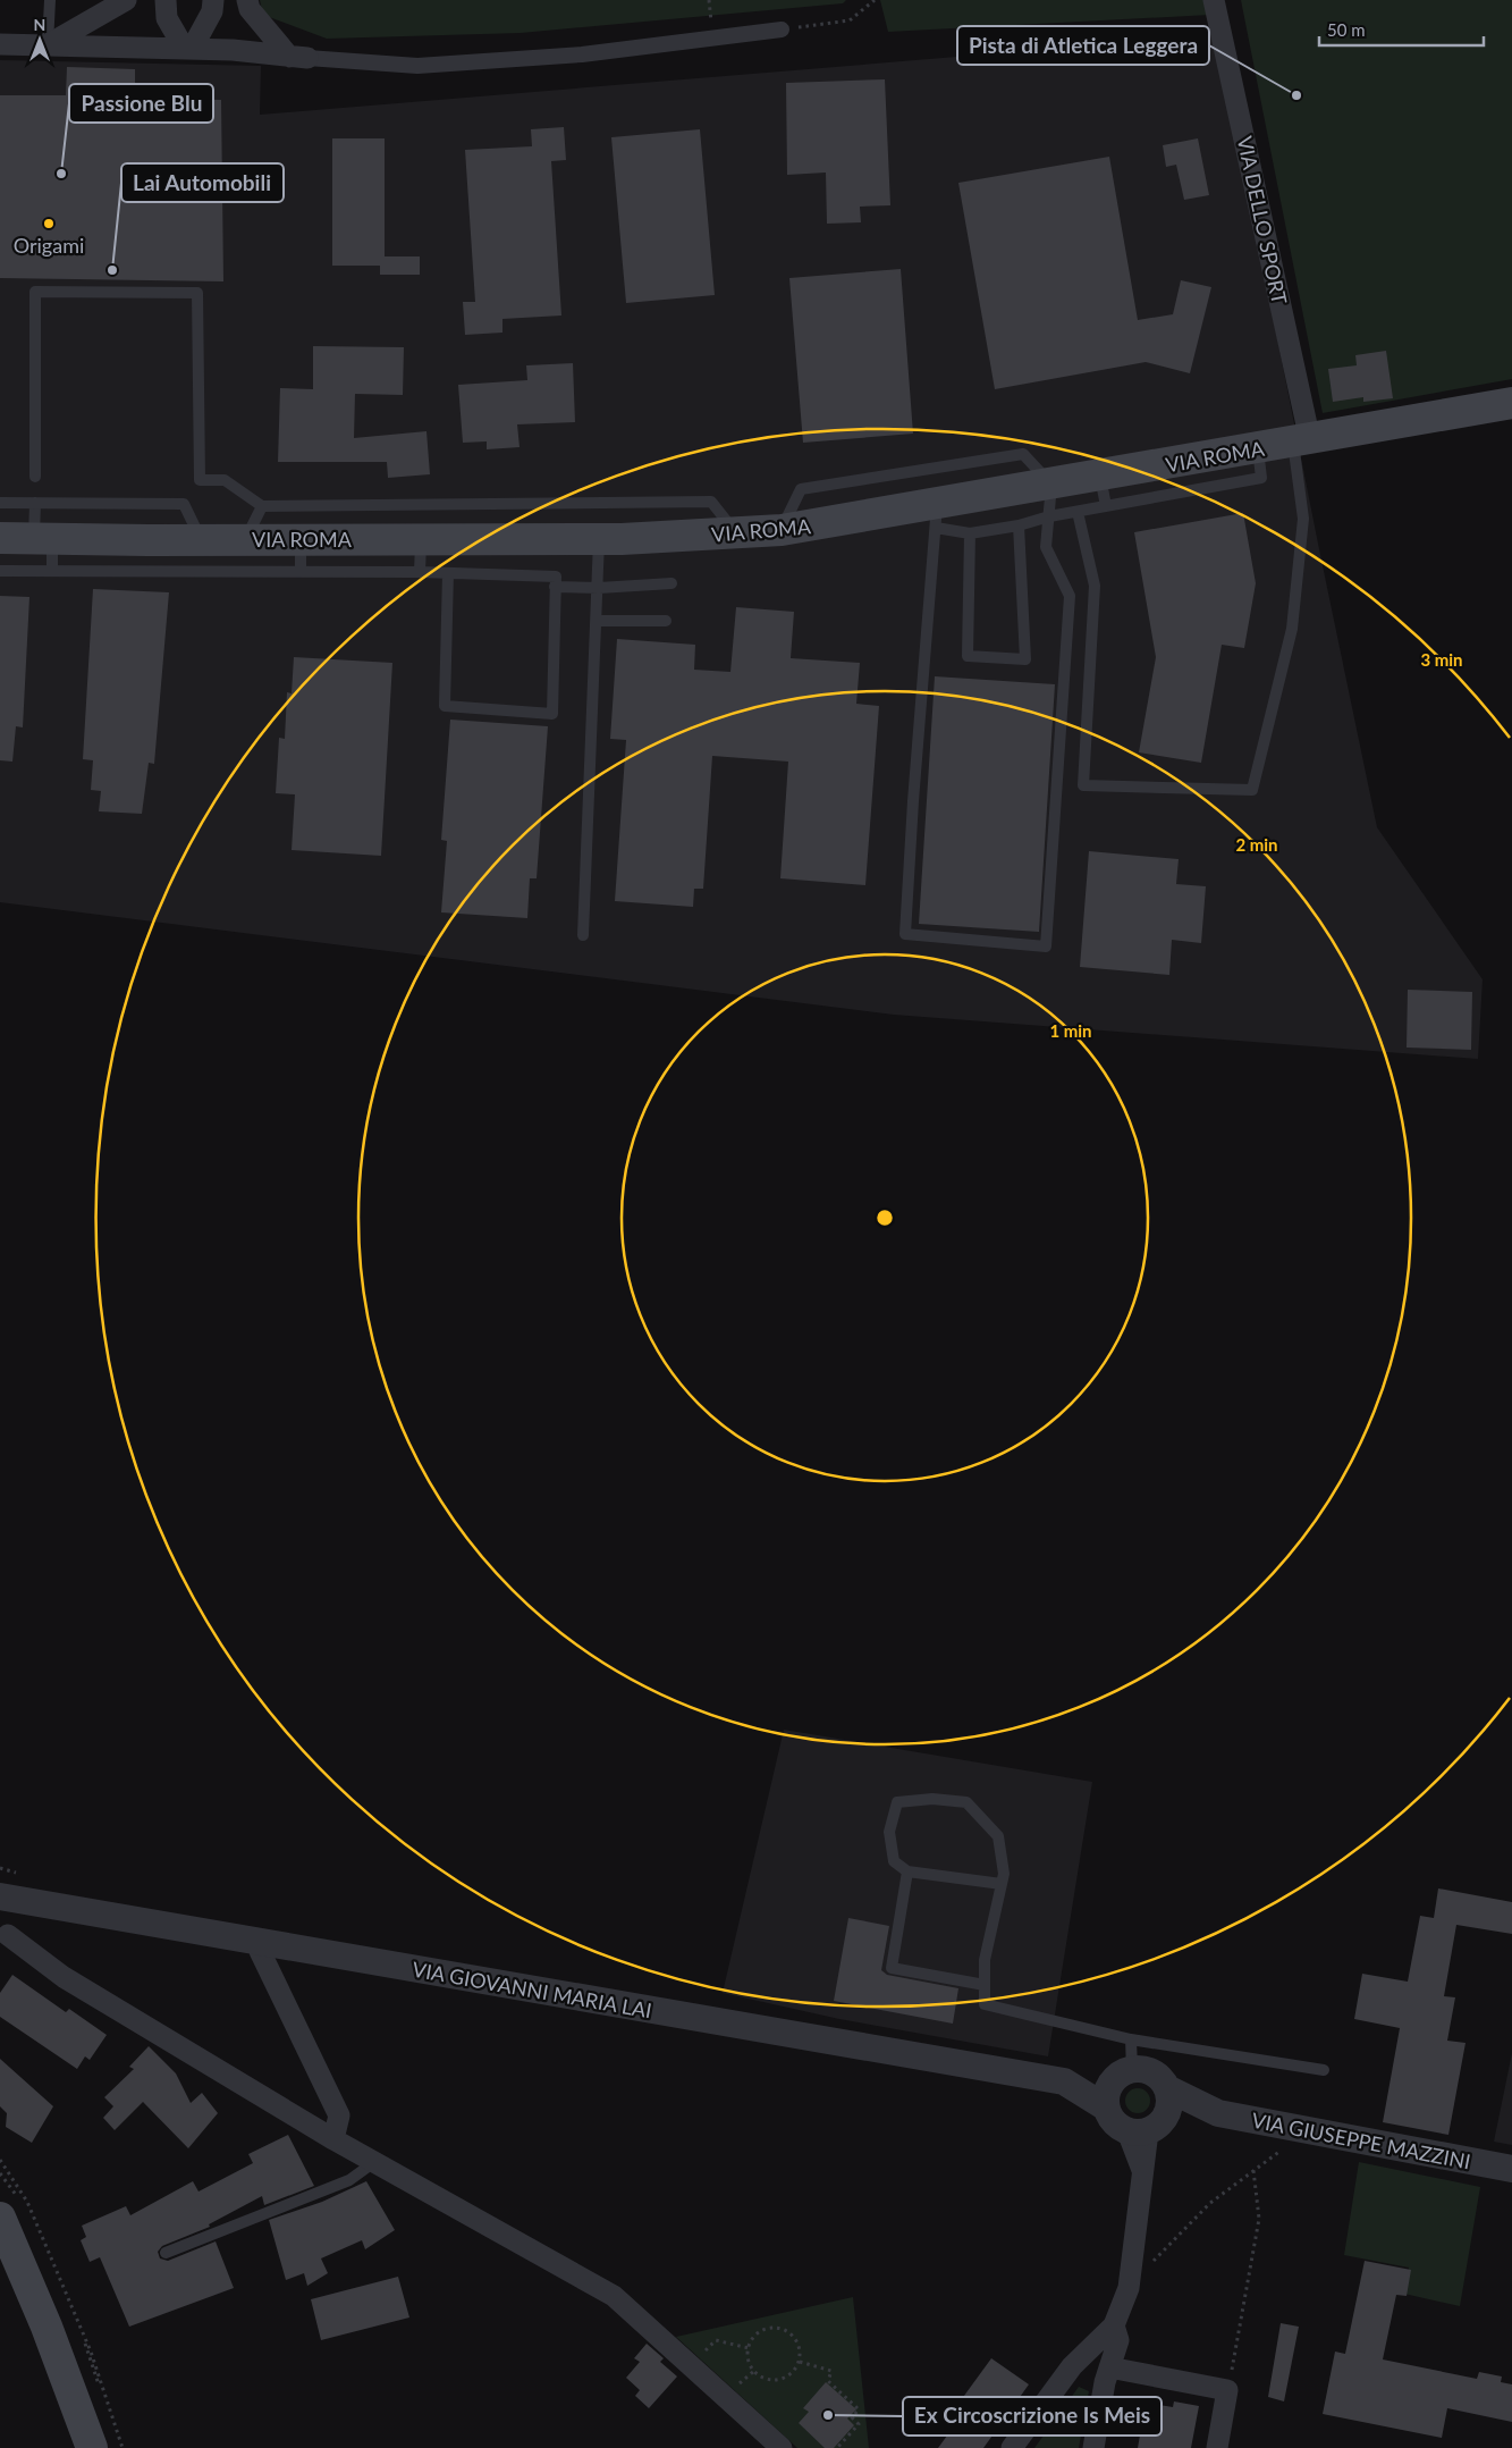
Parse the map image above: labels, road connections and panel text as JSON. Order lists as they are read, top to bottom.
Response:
{
  "streets": {
    "main road": ["VIA ROMA"],
    "street": ["VIA DELLO SPORT", "VIA GIOVANNI MARIA LAI", "VIA GIUSEPPE MAZZINI"]
  },
  "crossings": [
    ["VIA DELLO SPORT", "VIA ROMA"],
    ["VIA GIOVANNI MARIA LAI", "VIA GIUSEPPE MAZZINI"]
  ],
  "places": [
    "Pista di Atletica Leggera",
    "Passione Blu",
    "Origami",
    "Lai Automobili",
    "Ex Circoscrizione Is Meis"
  ],
  "scale_bar": "50 m",
  "north": "top",
  "rings": ["3 min", "2 min", "1 min"]
}
